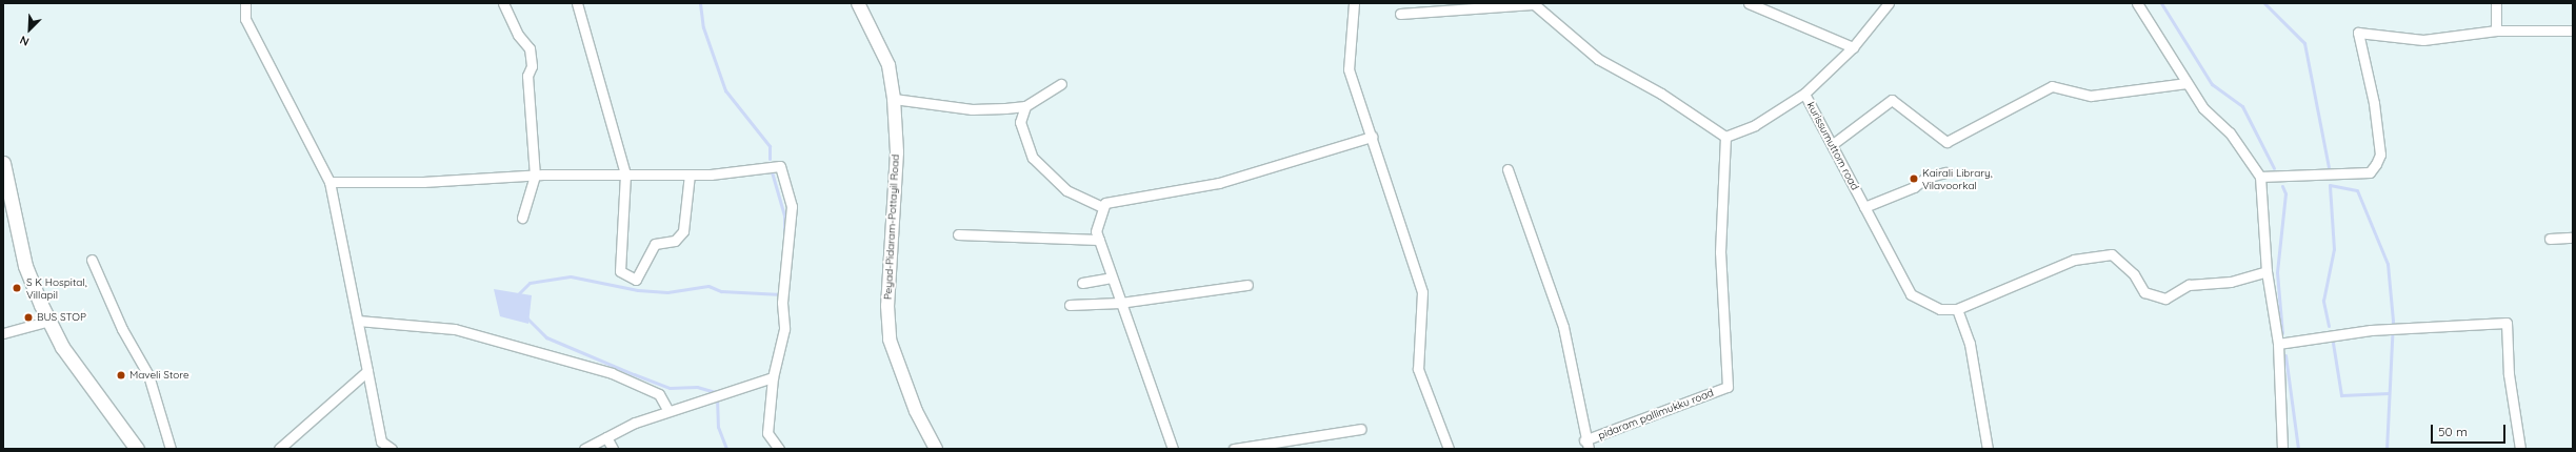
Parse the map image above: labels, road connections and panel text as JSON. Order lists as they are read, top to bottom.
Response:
{
  "streets": {
    "street": ["kurissumuttom road", "Peyad-Pidaram-Pottayil Road", "pidaram pallimukku road"]
  },
  "crossings": [
    ["kurissumuttom road", "pidaram pallimukku road"]
  ],
  "places": [
    "Kairali Library, Vilavoorkal",
    "S K Hospital, Villapil",
    "BUS STOP",
    "Maveli Store"
  ],
  "scale_bar": "50 m",
  "north": "bottom left"
}
